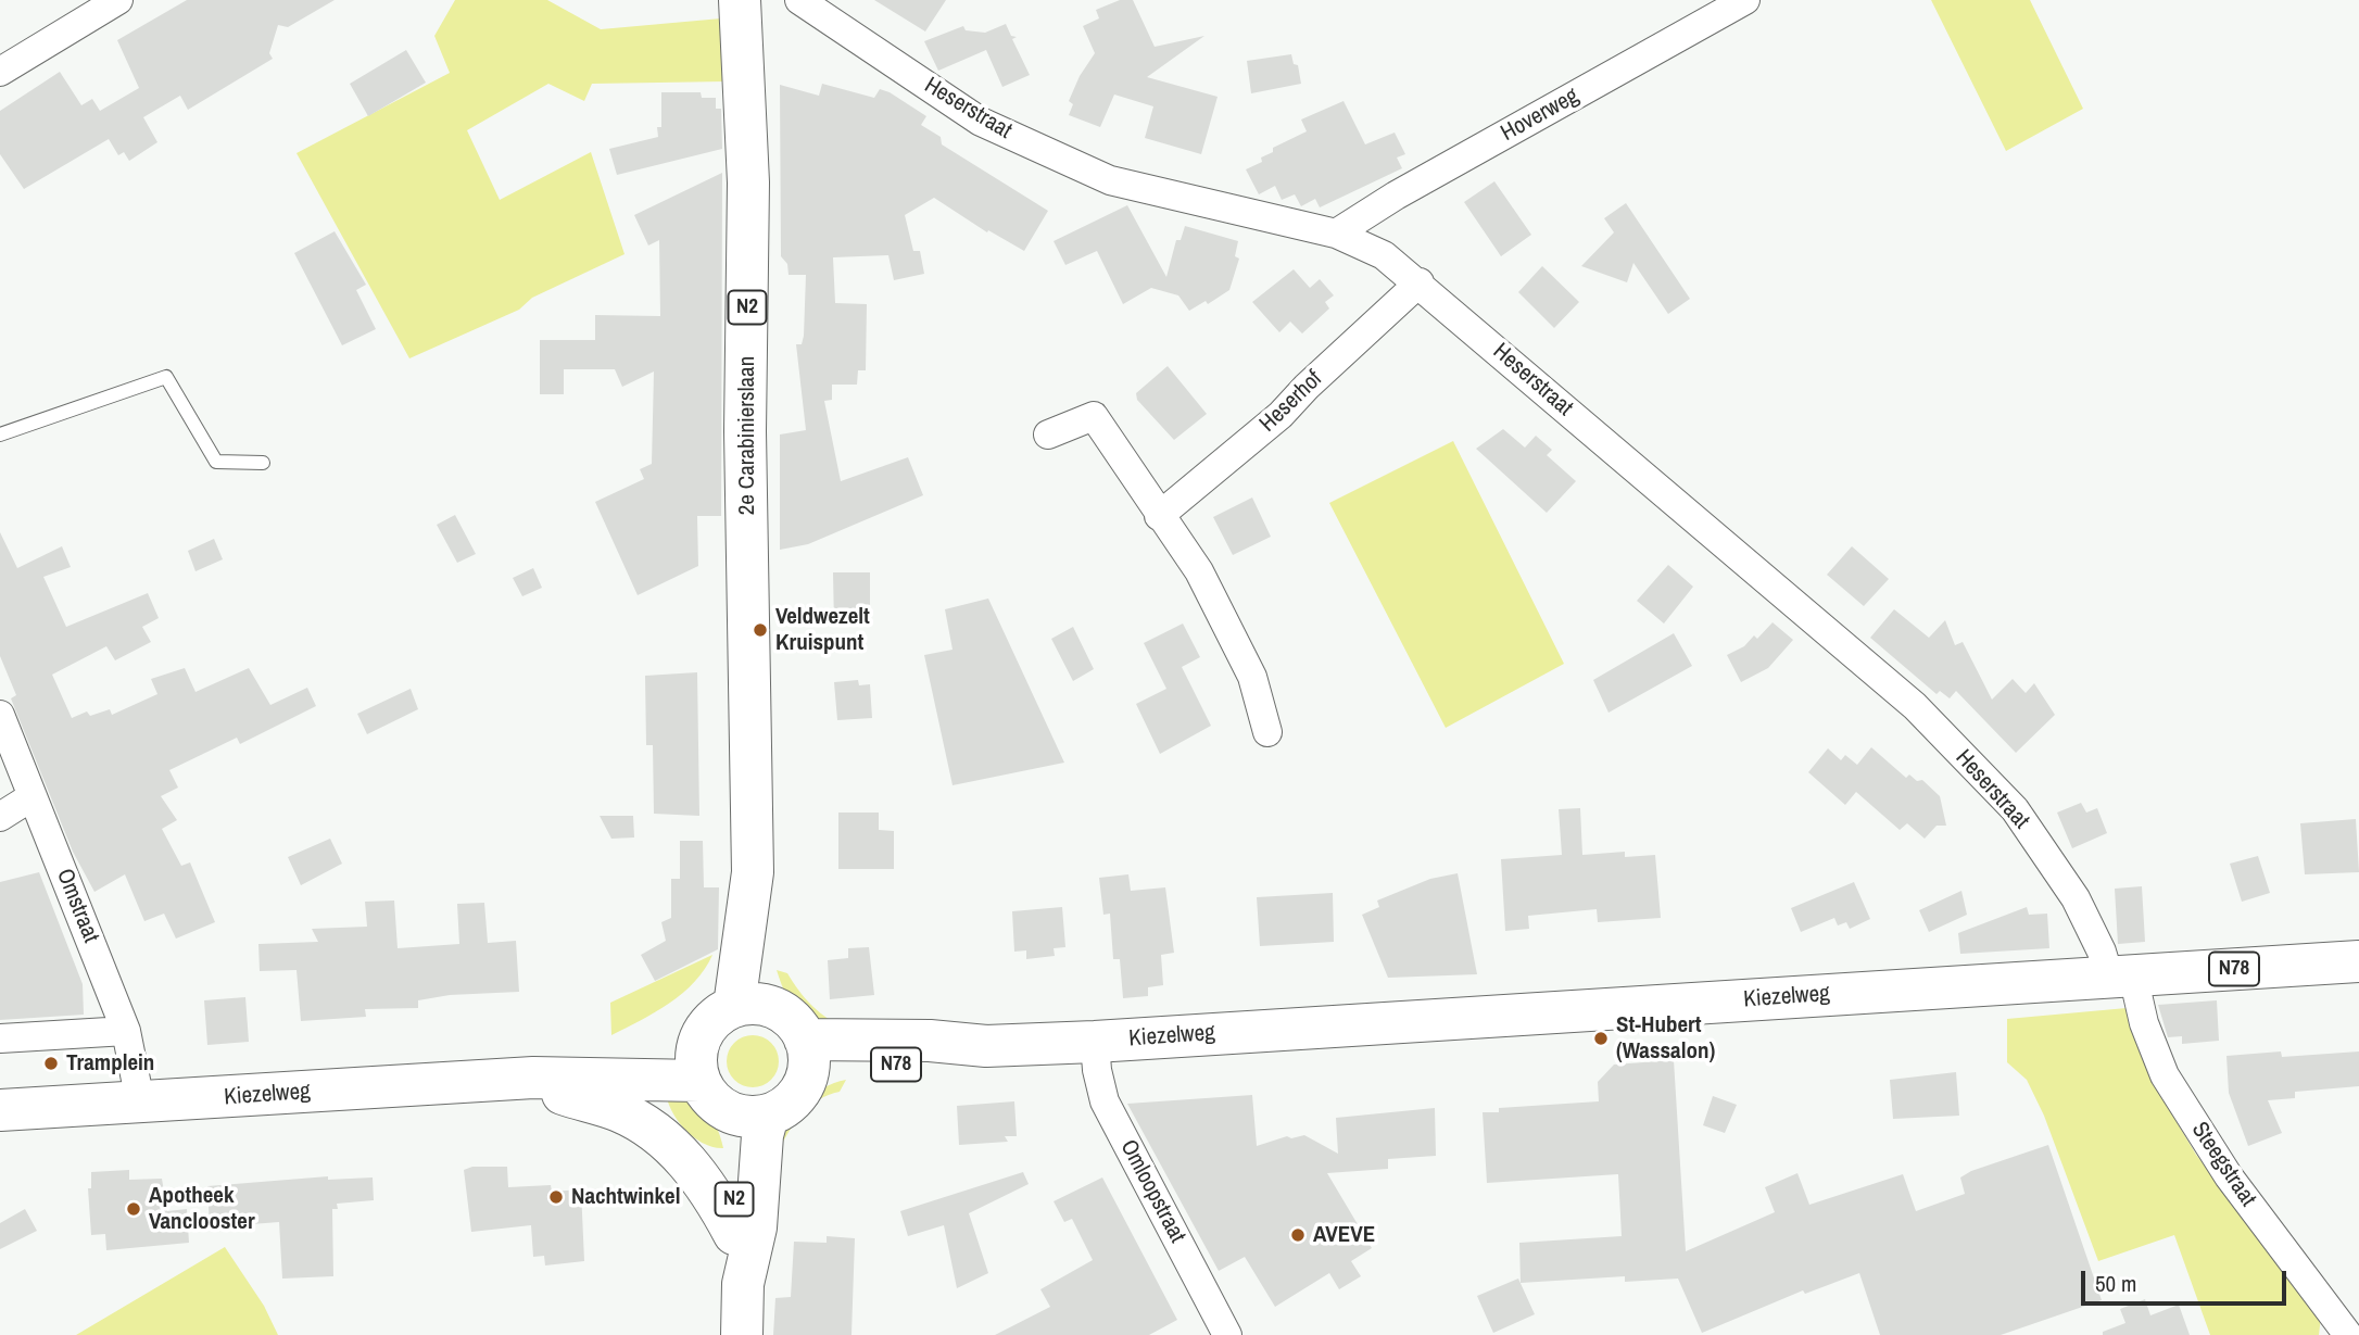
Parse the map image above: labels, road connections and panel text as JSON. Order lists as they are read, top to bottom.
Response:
{
  "streets": {
    "main road": [
      "N2",
      "2e Carabinierslaan",
      "N78",
      "Kiezelweg"
    ],
    "street": [
      "Heserstraat",
      "Hoverweg",
      "Heserhof",
      "Omstraat",
      "Steegstraat",
      "Omloopstraat"
    ]
  },
  "crossings": [
    ["Heserstraat", "Hoverweg"],
    ["Heserstraat", "Heserhof"],
    ["Heserstraat", "Kiezelweg"],
    ["Heserstraat", "Steegstraat"],
    ["N2", "2e Carabinierslaan"],
    ["N2", "Kiezelweg"],
    ["2e Carabinierslaan", "Kiezelweg"],
    ["Omstraat", "Kiezelweg"],
    ["Kiezelweg", "Steegstraat"],
    ["Kiezelweg", "Omloopstraat"]
  ],
  "places": [
    "Veldwezelt Kruispunt",
    "St-Hubert (Wassalon)",
    "Tramplein",
    "Nachtwinkel",
    "Apotheek Vanclooster",
    "AVEVE"
  ],
  "scale_bar": "50 m"
}
